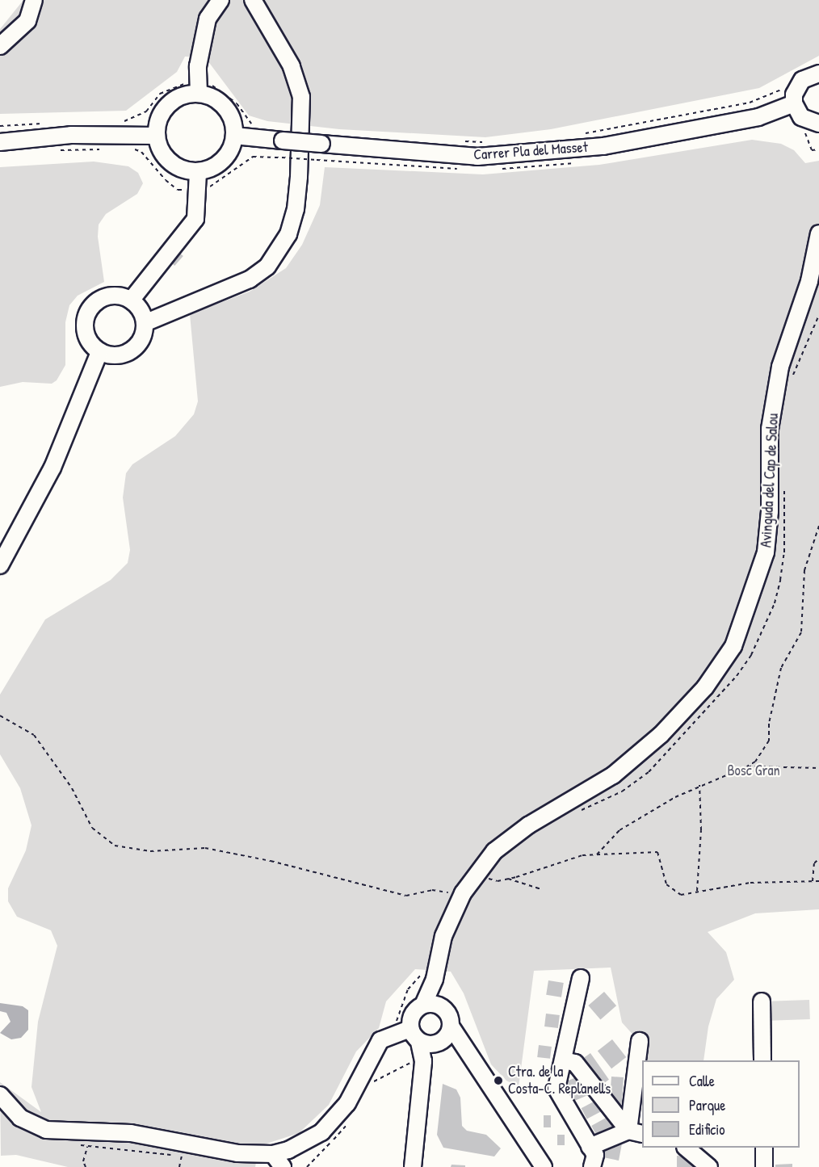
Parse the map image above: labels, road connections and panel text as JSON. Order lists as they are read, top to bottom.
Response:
{
  "streets": {
    "street": ["Carrer Pla del Masset", "Avinguda del Cap de Salou"]
  },
  "parks": ["Bosc Gran"],
  "places": ["Ctra. de la Costa-C. Replanells"],
  "legend": ["Calle", "Parque", "Edificio"]
}
